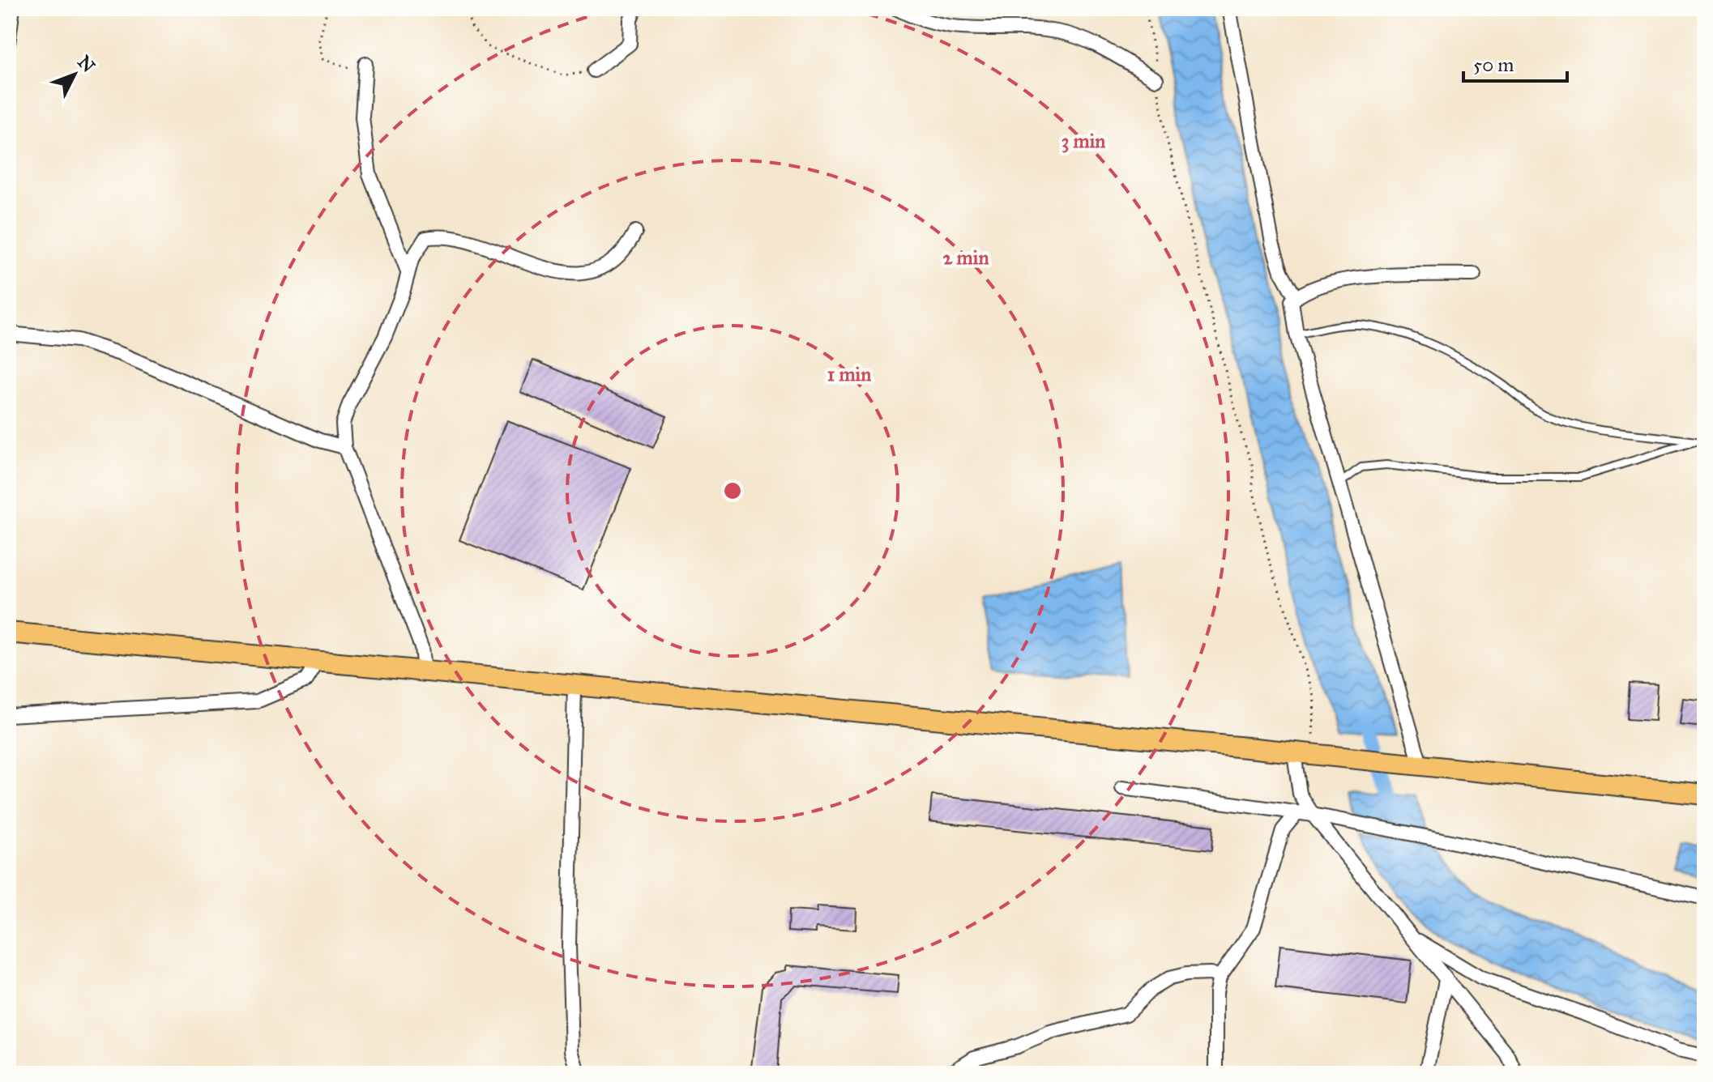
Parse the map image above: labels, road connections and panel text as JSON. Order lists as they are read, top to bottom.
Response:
{
  "scale_bar": "50 m",
  "north": "top right",
  "rings": ["3 min", "2 min", "1 min"]
}
